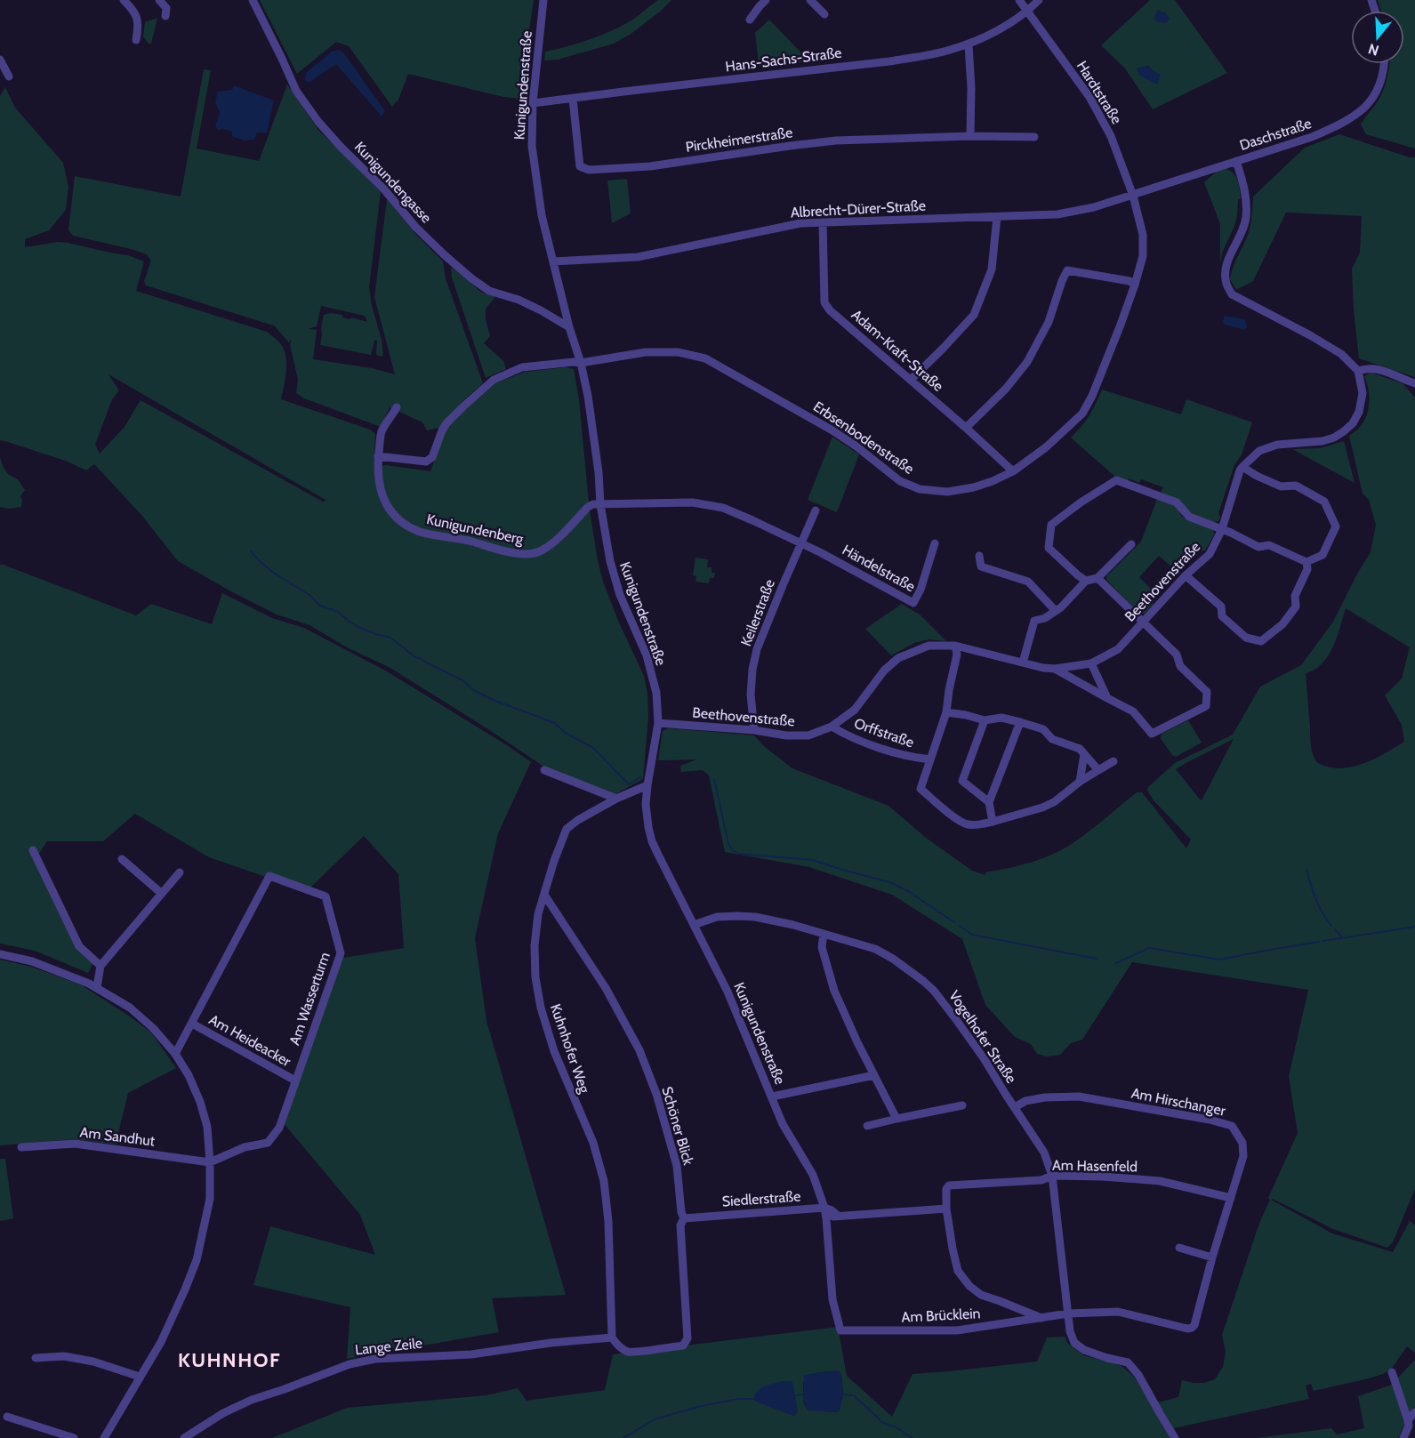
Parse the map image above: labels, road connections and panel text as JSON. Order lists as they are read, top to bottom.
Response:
{
  "streets": {
    "street": [
      "Hans-Sachs-Straße",
      "Kunigundenstraße",
      "Hardtstraße",
      "Daschstraße",
      "Pirckheimerstraße",
      "Kunigundengasse",
      "Albrecht-Dürer-Straße",
      "Adam-Kraft-Straße",
      "Erbsenbodenstraße",
      "Kunigundenberg",
      "Händelstraße",
      "Beethovenstraße",
      "Keilerstraße",
      "Orffstraße",
      "Am Wasserturm",
      "Vogelhofer Straße",
      "Am Heideacker",
      "Kuhnhofer Weg",
      "Am Hirschanger",
      "Schöner Blick",
      "Am Sandhut",
      "Am Hasenfeld",
      "Siedlerstraße",
      "Am Brücklein",
      "Lange Zeile"
    ]
  },
  "crossings": [
    ["Hans-Sachs-Straße", "Kunigundenstraße"],
    ["Hans-Sachs-Straße", "Hardtstraße"],
    ["Hans-Sachs-Straße", "Pirckheimerstraße"],
    ["Kunigundenstraße", "Kunigundengasse"],
    ["Kunigundenstraße", "Albrecht-Dürer-Straße"],
    ["Kunigundenstraße", "Erbsenbodenstraße"],
    ["Kunigundenstraße", "Kunigundenberg"],
    ["Kunigundenstraße", "Beethovenstraße"],
    ["Kunigundenstraße", "Vogelhofer Straße"],
    ["Kunigundenstraße", "Kuhnhofer Weg"],
    ["Kunigundenstraße", "Siedlerstraße"],
    ["Kunigundenstraße", "Am Brücklein"],
    ["Hardtstraße", "Daschstraße"],
    ["Hardtstraße", "Albrecht-Dürer-Straße"],
    ["Hardtstraße", "Erbsenbodenstraße"],
    ["Daschstraße", "Albrecht-Dürer-Straße"],
    ["Daschstraße", "Erbsenbodenstraße"],
    ["Albrecht-Dürer-Straße", "Adam-Kraft-Straße"],
    ["Albrecht-Dürer-Straße", "Erbsenbodenstraße"],
    ["Adam-Kraft-Straße", "Erbsenbodenstraße"],
    ["Händelstraße", "Keilerstraße"],
    ["Beethovenstraße", "Keilerstraße"],
    ["Beethovenstraße", "Orffstraße"],
    ["Am Wasserturm", "Am Heideacker"],
    ["Am Wasserturm", "Am Sandhut"],
    ["Vogelhofer Straße", "Am Hirschanger"],
    ["Vogelhofer Straße", "Am Hasenfeld"],
    ["Vogelhofer Straße", "Am Brücklein"],
    ["Kuhnhofer Weg", "Schöner Blick"],
    ["Kuhnhofer Weg", "Lange Zeile"],
    ["Am Hirschanger", "Am Hasenfeld"],
    ["Am Hirschanger", "Am Brücklein"],
    ["Schöner Blick", "Siedlerstraße"],
    ["Schöner Blick", "Lange Zeile"]
  ],
  "districts": ["KUHNHOF"],
  "north": "bottom"
}
